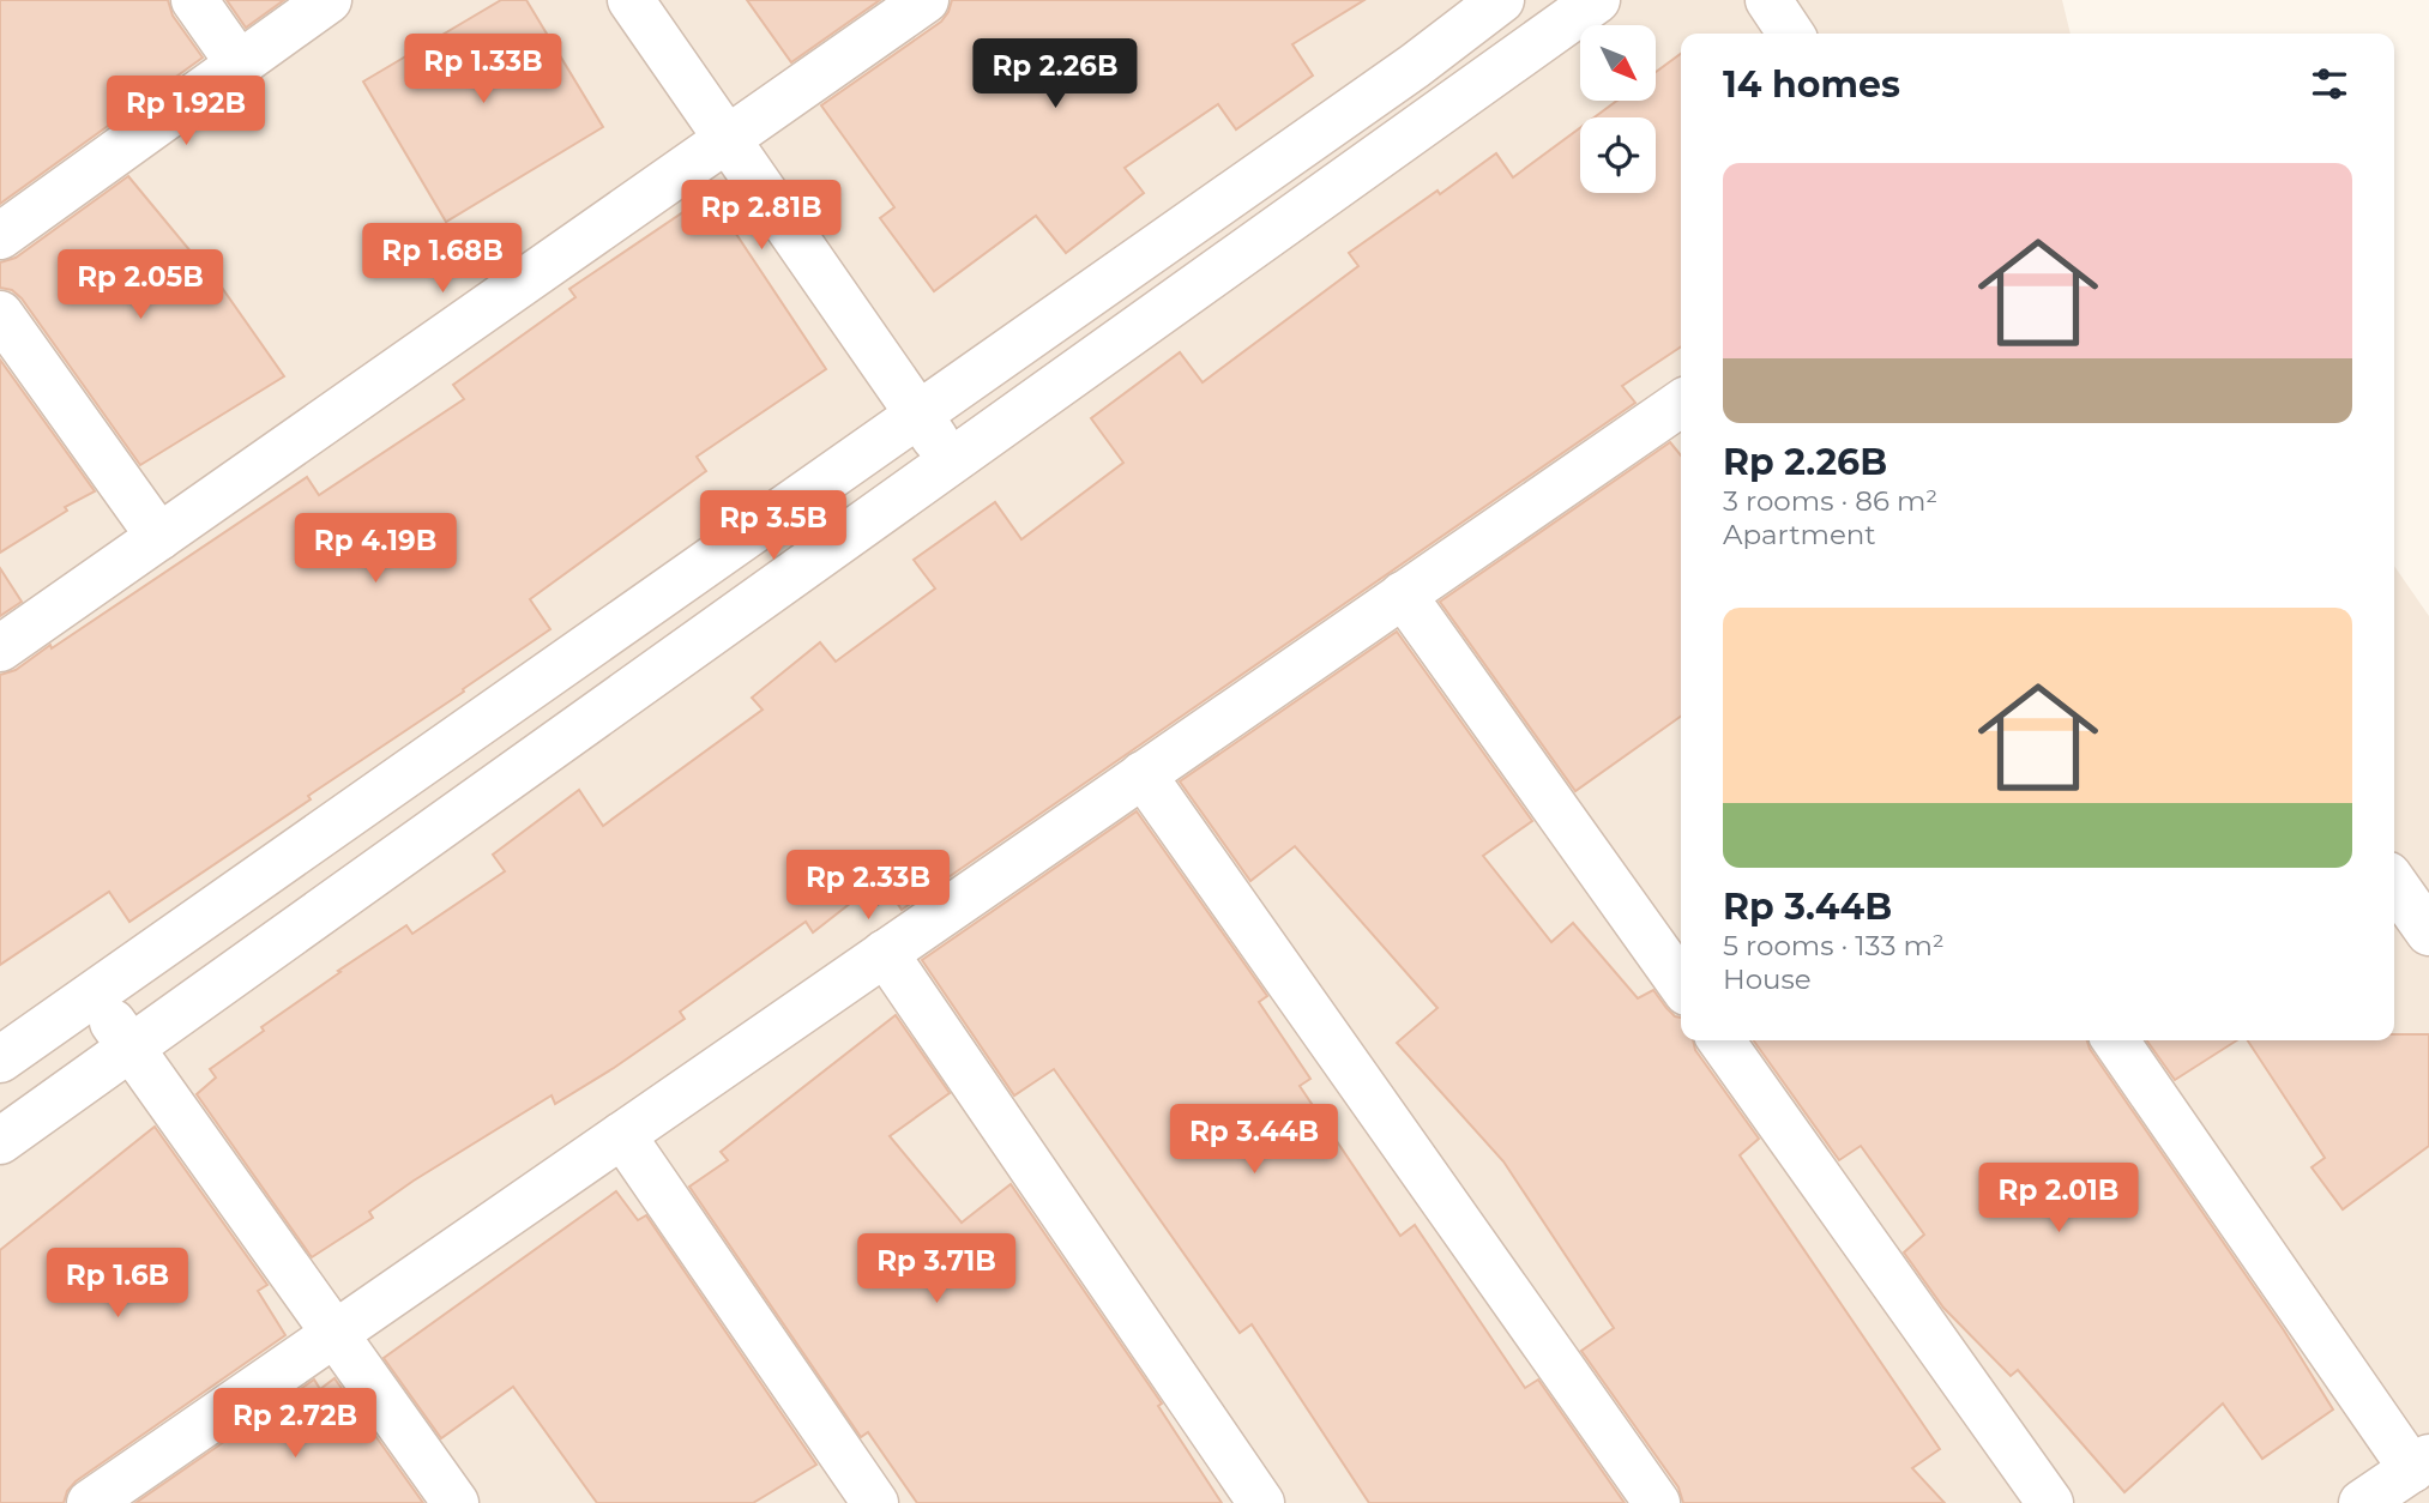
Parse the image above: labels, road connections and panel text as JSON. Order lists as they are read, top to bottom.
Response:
{
  "north": "bottom right",
  "page": {
    "price": [
      "Rp 1.33B",
      "Rp 2.26B",
      "Rp 1.92B",
      "Rp 2.81B",
      "Rp 1.68B",
      "Rp 2.05B",
      "Rp 3.5B",
      "Rp 4.19B",
      "Rp 2.33B",
      "Rp 3.44B",
      "Rp 2.01B",
      "Rp 3.71B",
      "Rp 1.6B",
      "Rp 2.72B"
    ],
    "heading": "14 homes",
    "list": [
      {
        "name": "Rp 2.26B",
        "note": "3 rooms · 86 m² · Apartment"
      },
      {
        "name": "Rp 3.44B",
        "note": "5 rooms · 133 m² · House"
      }
    ]
  }
}
